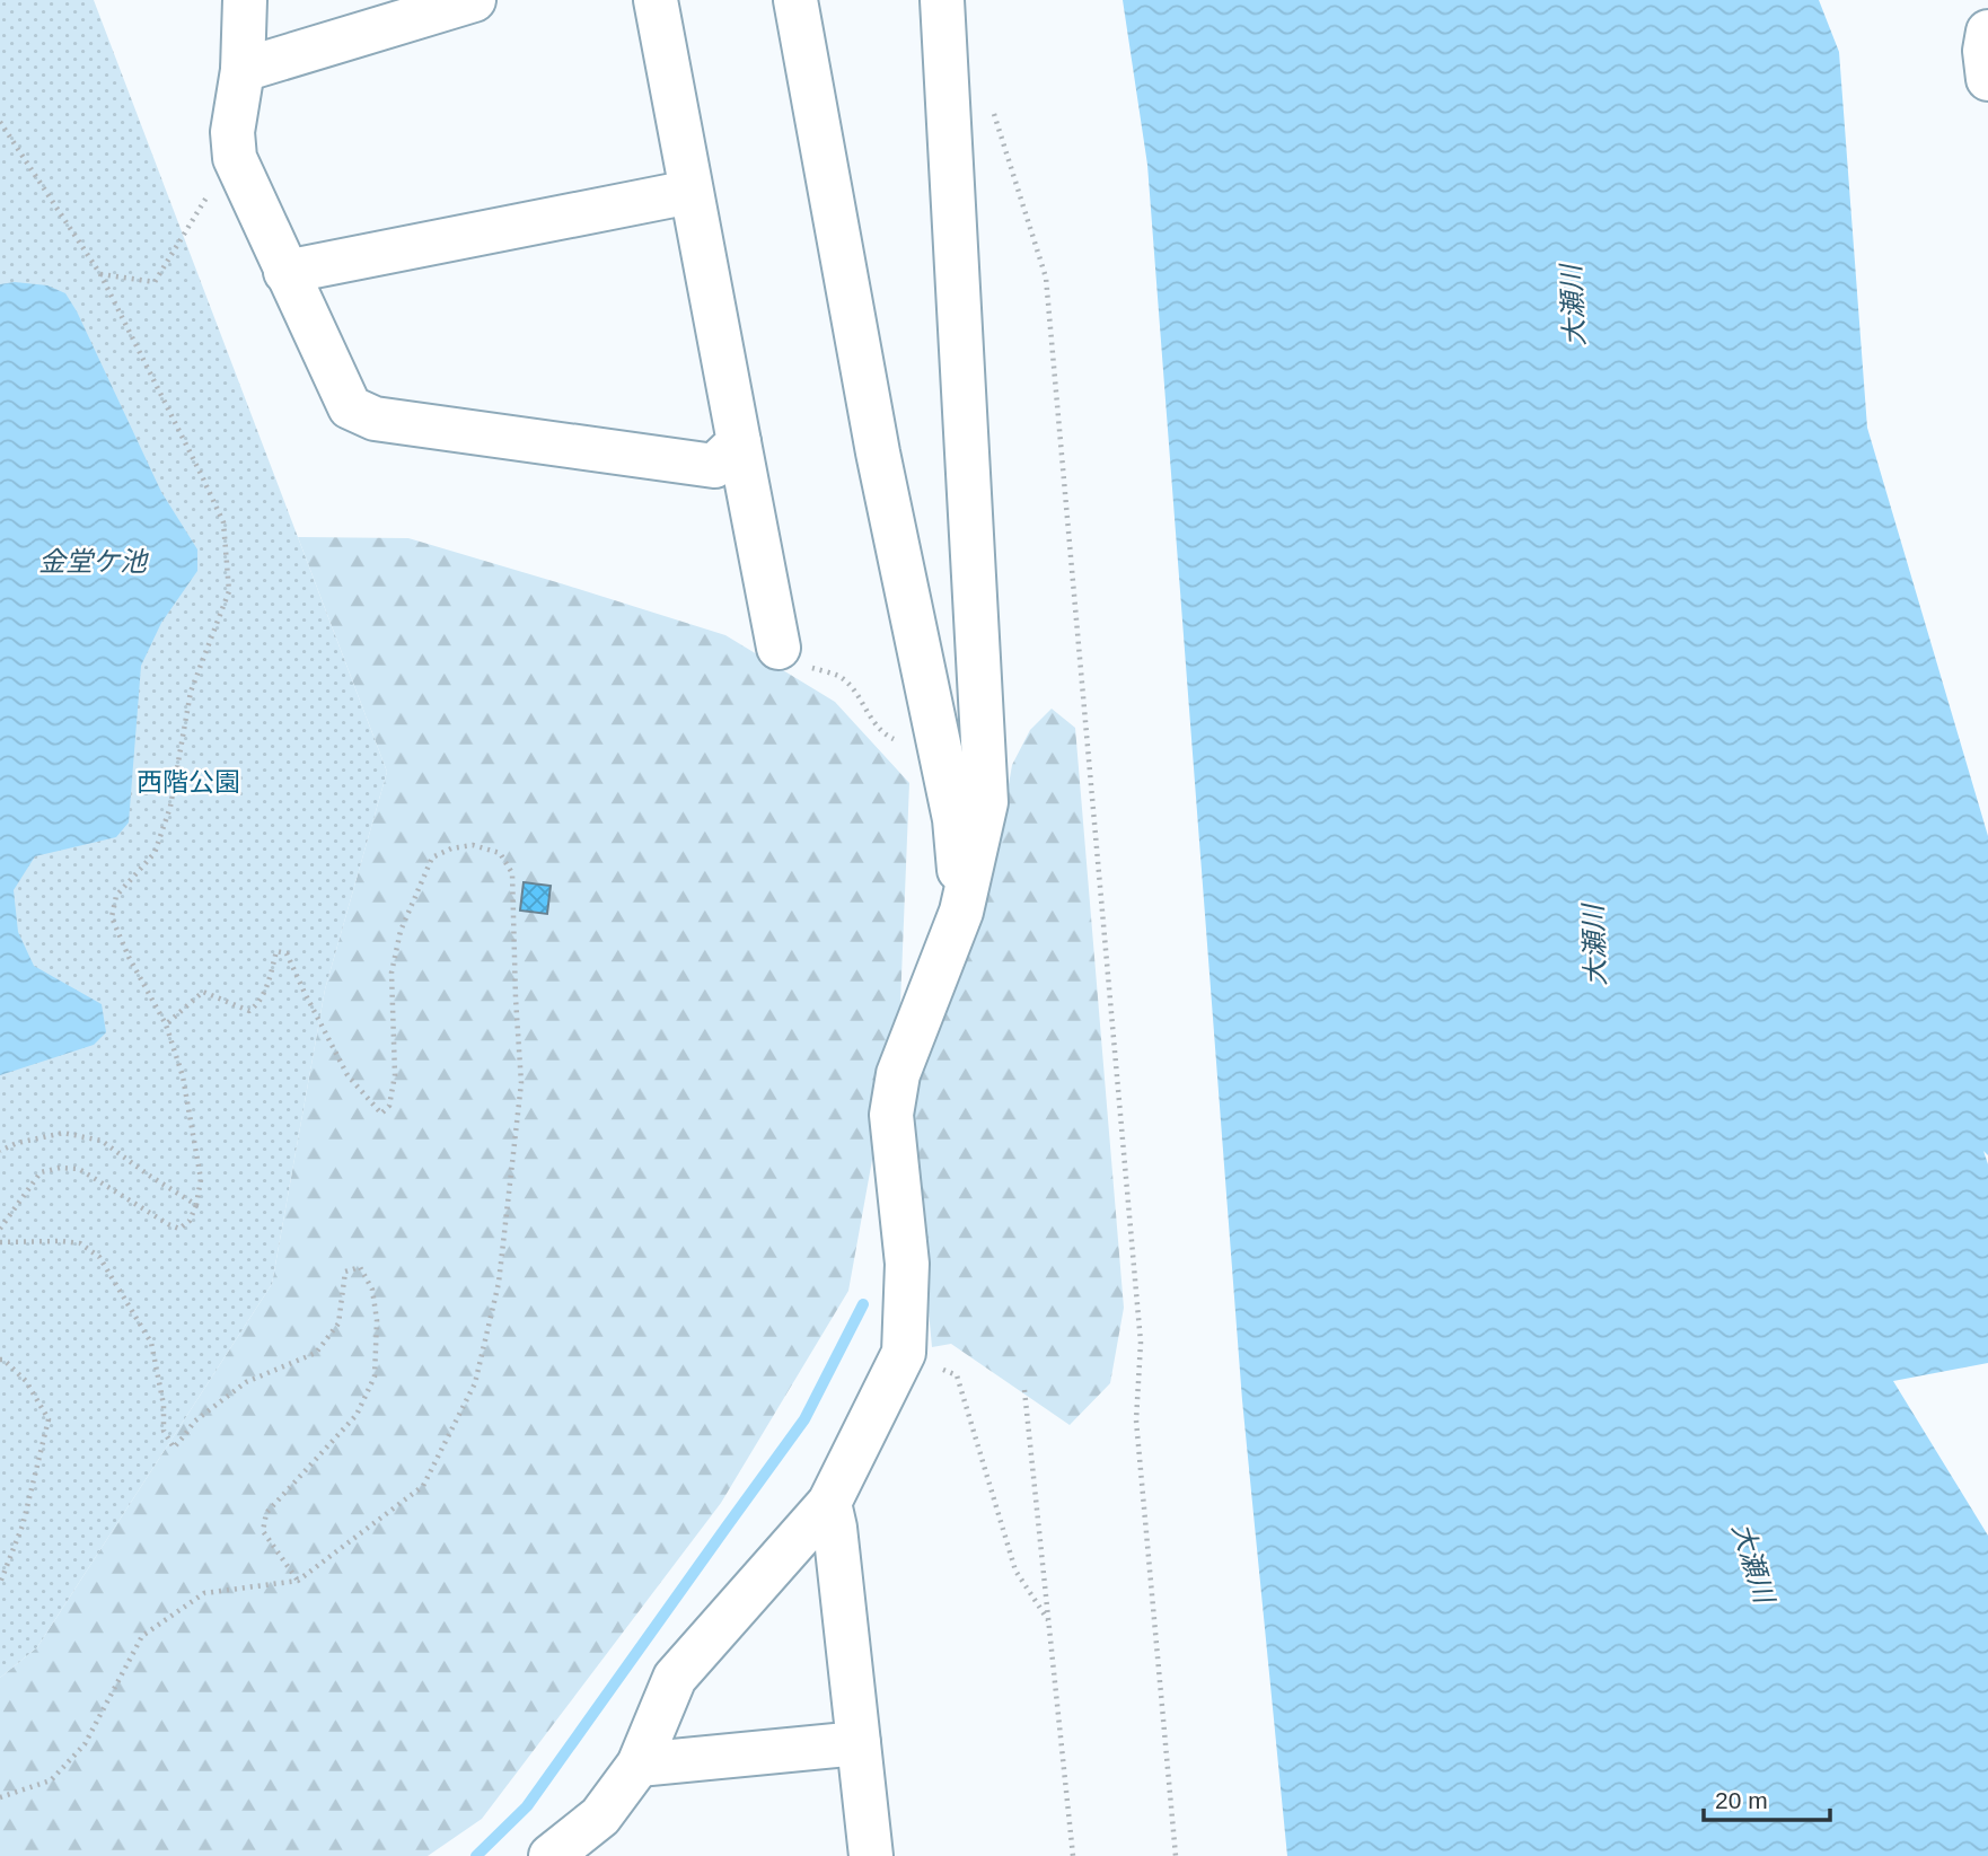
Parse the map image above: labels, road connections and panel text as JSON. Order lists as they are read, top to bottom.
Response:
{
  "water": ["大瀬川", "金堂ケ池"],
  "parks": ["西階公園"],
  "scale_bar": "20 m"
}
